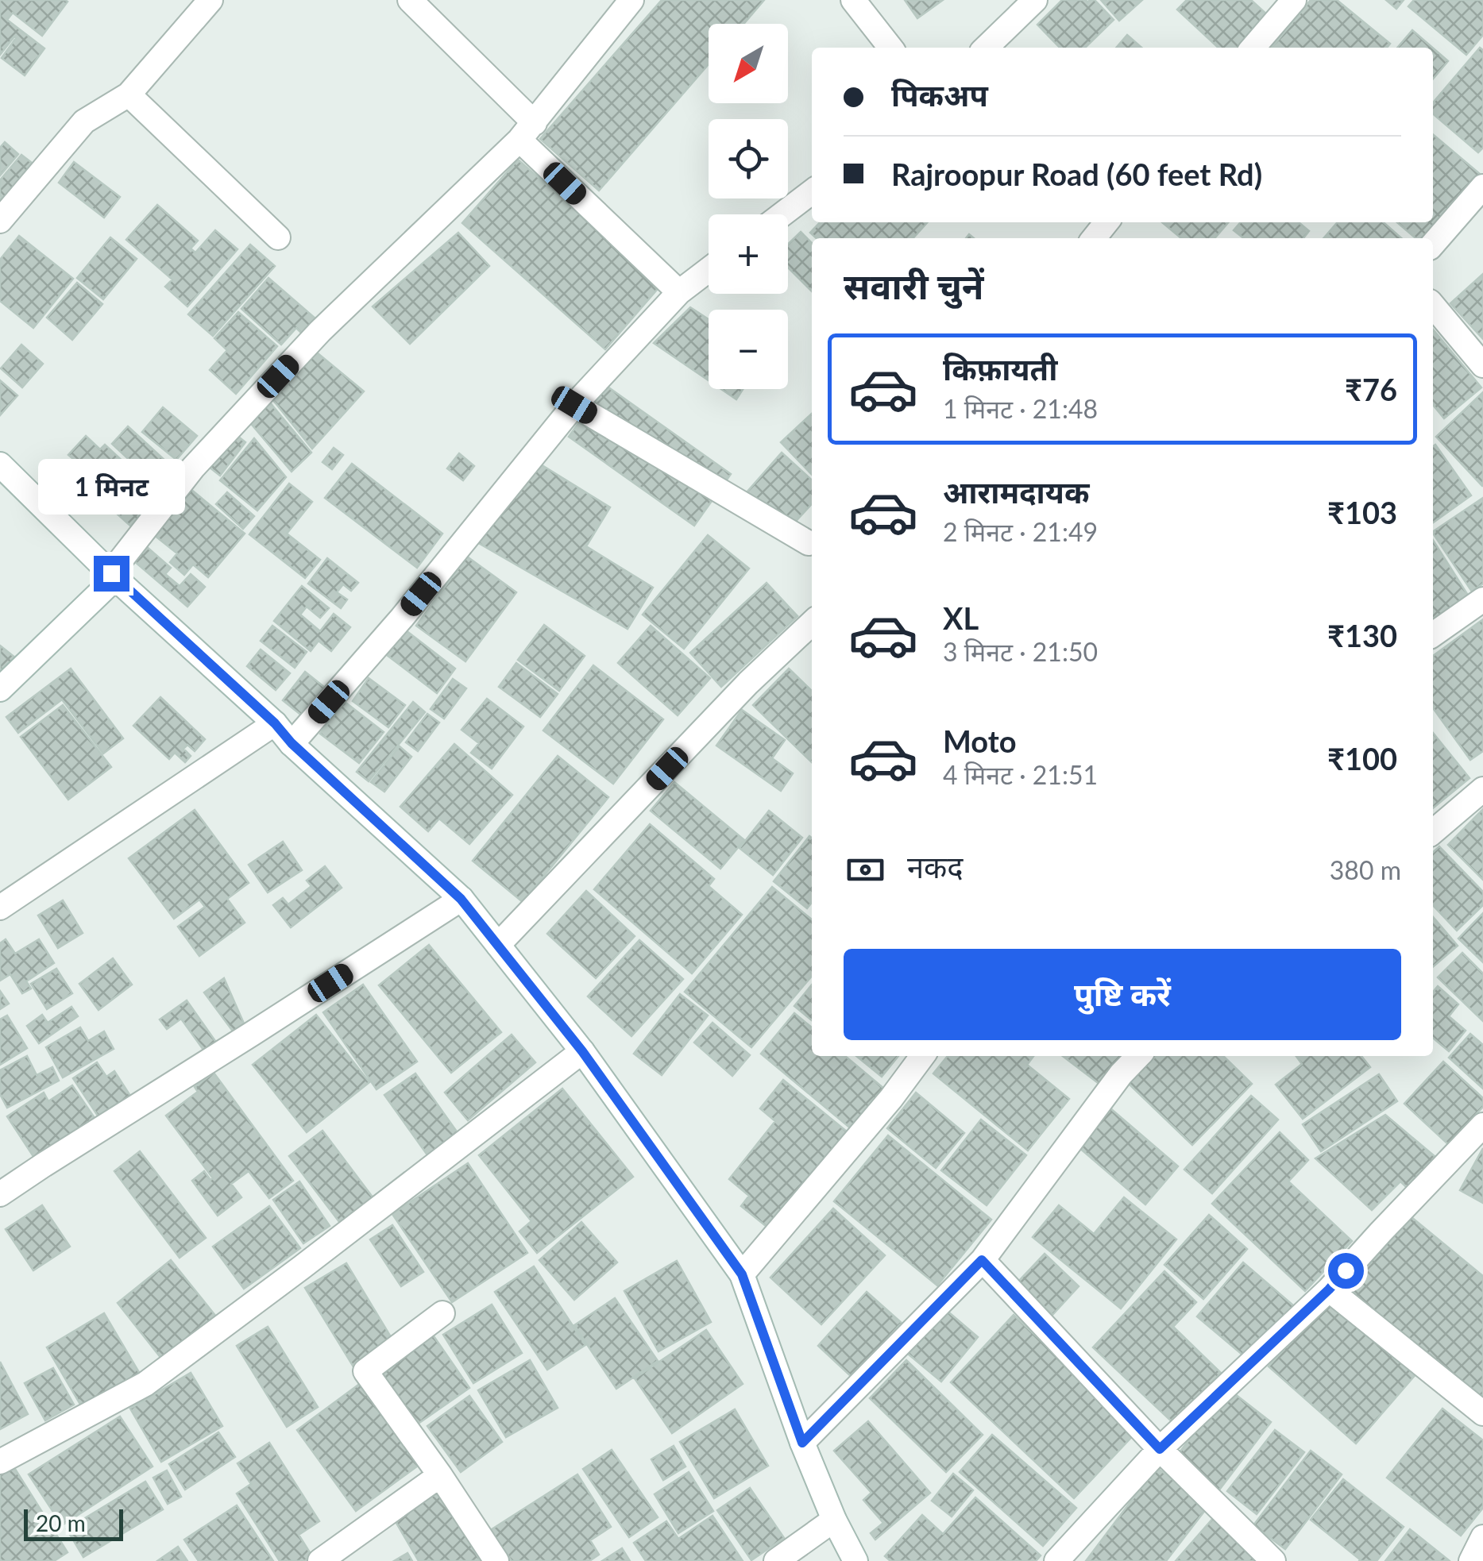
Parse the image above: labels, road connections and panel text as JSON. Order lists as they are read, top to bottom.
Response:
{
  "scale_bar": "20 m",
  "north": "bottom left",
  "page": {
    "map_buttons": ["+", "−"],
    "banner": ["पिकअप", "Rajroopur Road (60 feet Rd)"],
    "heading": "सवारी चुनें",
    "list": [
      {
        "name": "किफ़ायती",
        "note": "1 मिनट · 21:48",
        "value": "₹76"
      },
      {
        "name": "आरामदायक",
        "note": "2 मिनट · 21:49",
        "value": "₹103"
      },
      {
        "name": "XL",
        "note": "3 मिनट · 21:50",
        "value": "₹130"
      },
      {
        "name": "Moto",
        "note": "4 मिनट · 21:51",
        "value": "₹100"
      }
    ],
    "bubble": "1 मिनट",
    "pay": ["नकद", "380 m"],
    "buttons": "पुष्टि करें",
    "scale": "20 m"
  }
}
